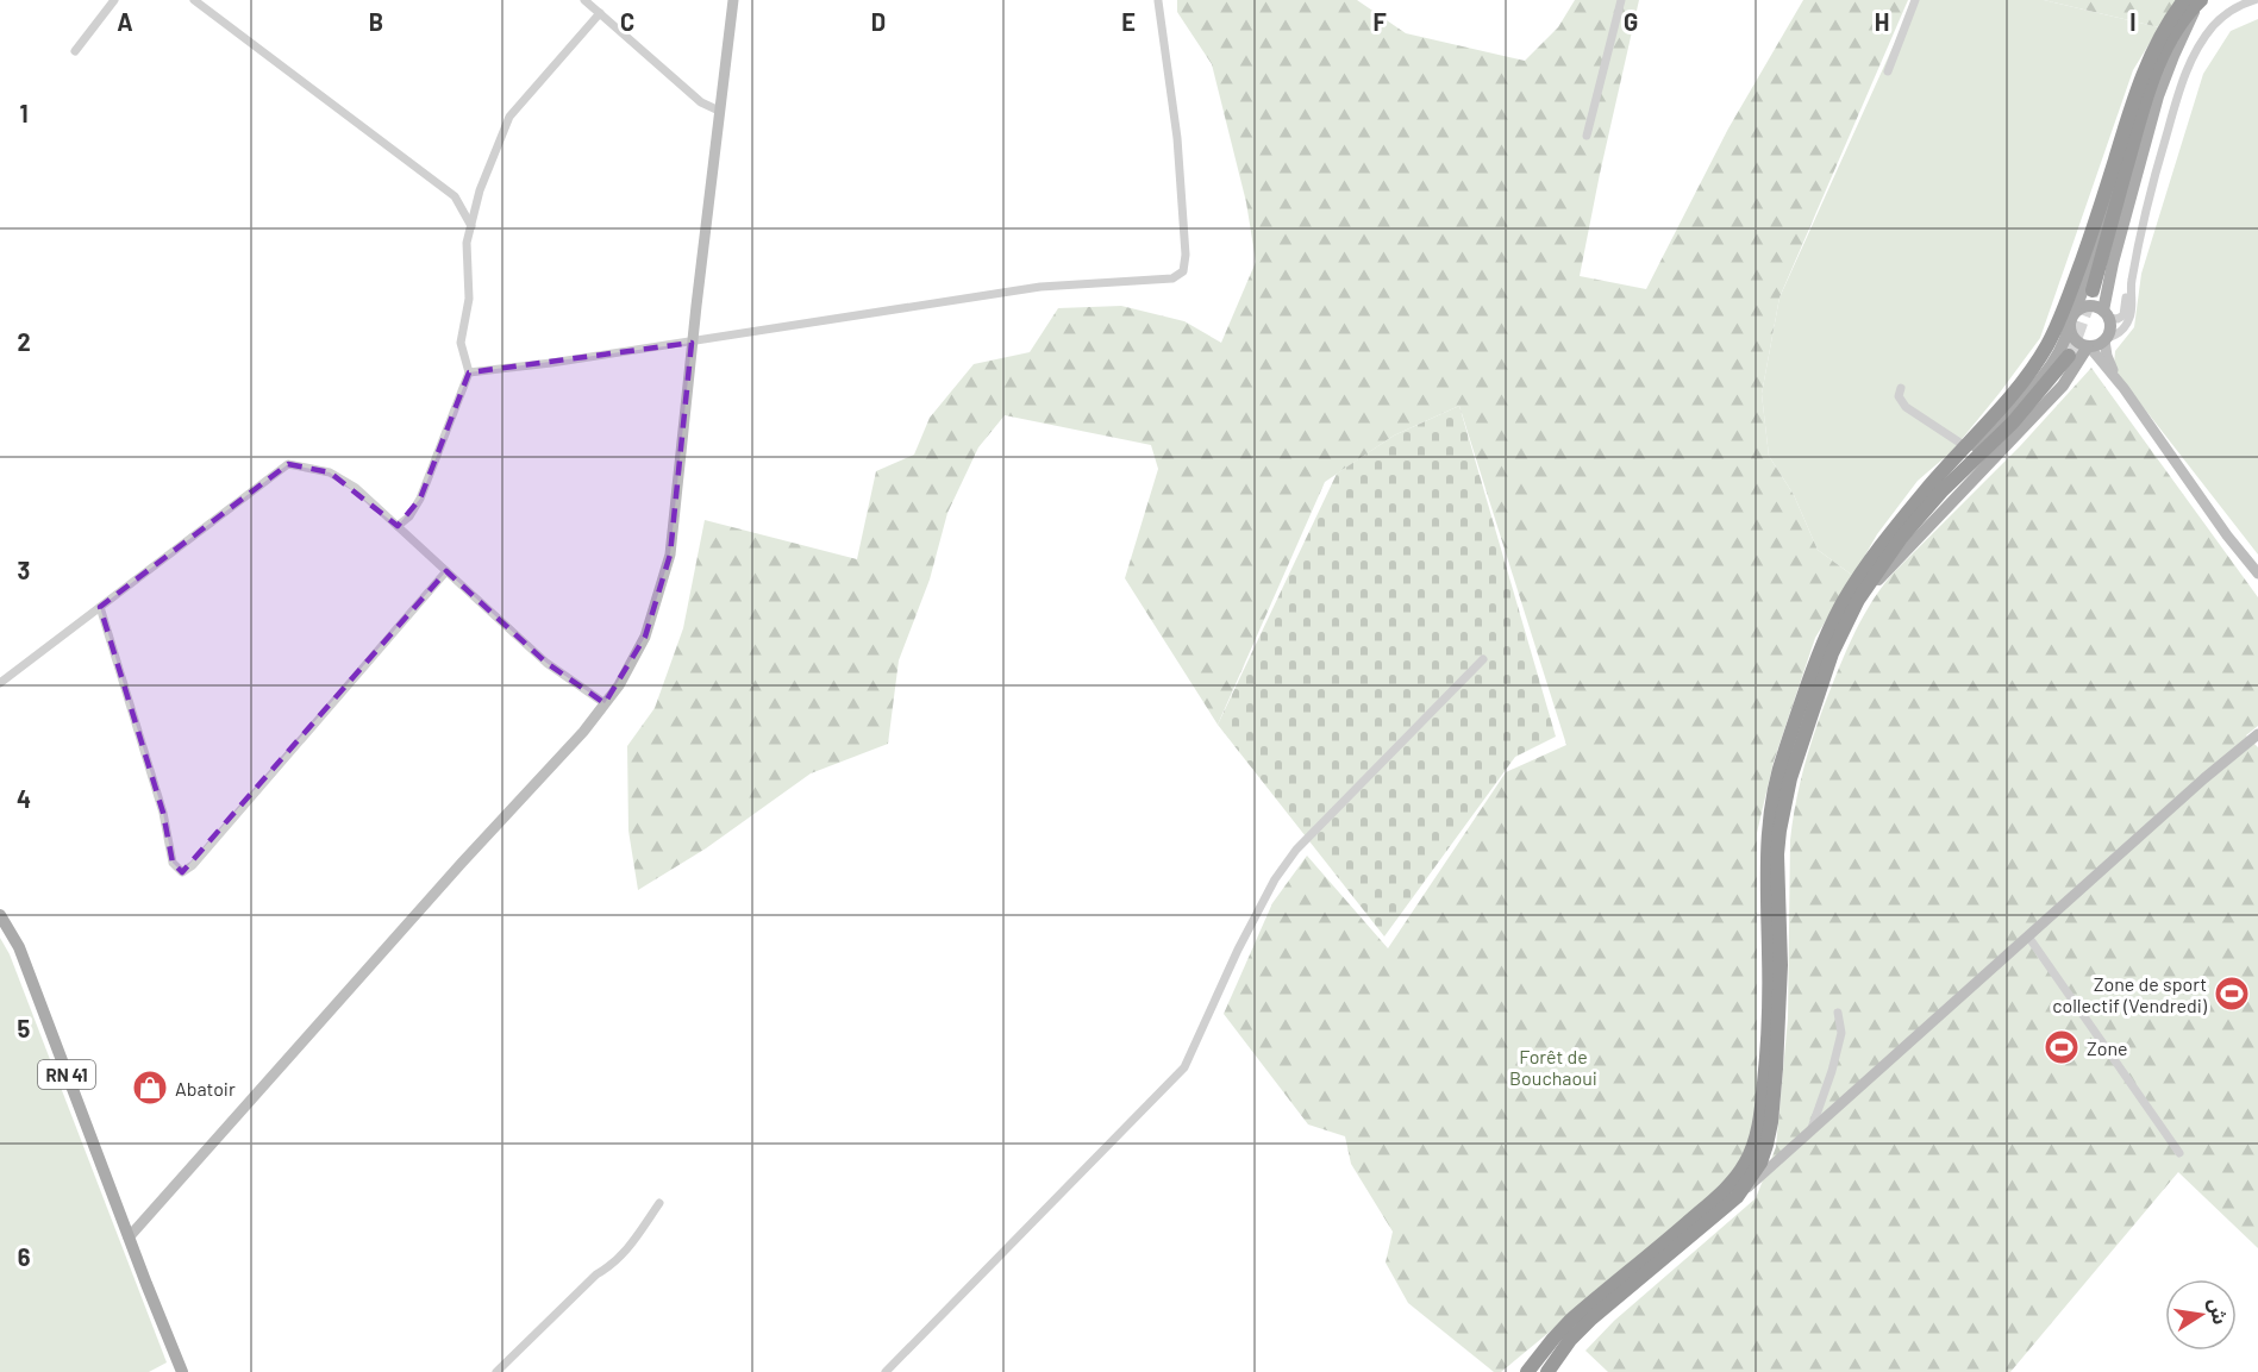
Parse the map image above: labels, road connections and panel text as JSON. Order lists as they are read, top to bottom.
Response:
{
  "streets": {
    "main road": ["RN 41"]
  },
  "parks": ["Forêt de Bouchaoui"],
  "places": {
    "sports": ["Zone de sport collectif (Vendredi)", "Zone"],
    "shop": ["Abatoir"]
  },
  "north": "right",
  "grid": {
    "columns": [
      "A",
      "B",
      "C",
      "D",
      "E",
      "F",
      "G",
      "H",
      "I"
    ],
    "rows": [
      "1",
      "2",
      "3",
      "4",
      "5",
      "6"
    ]
  }
}
